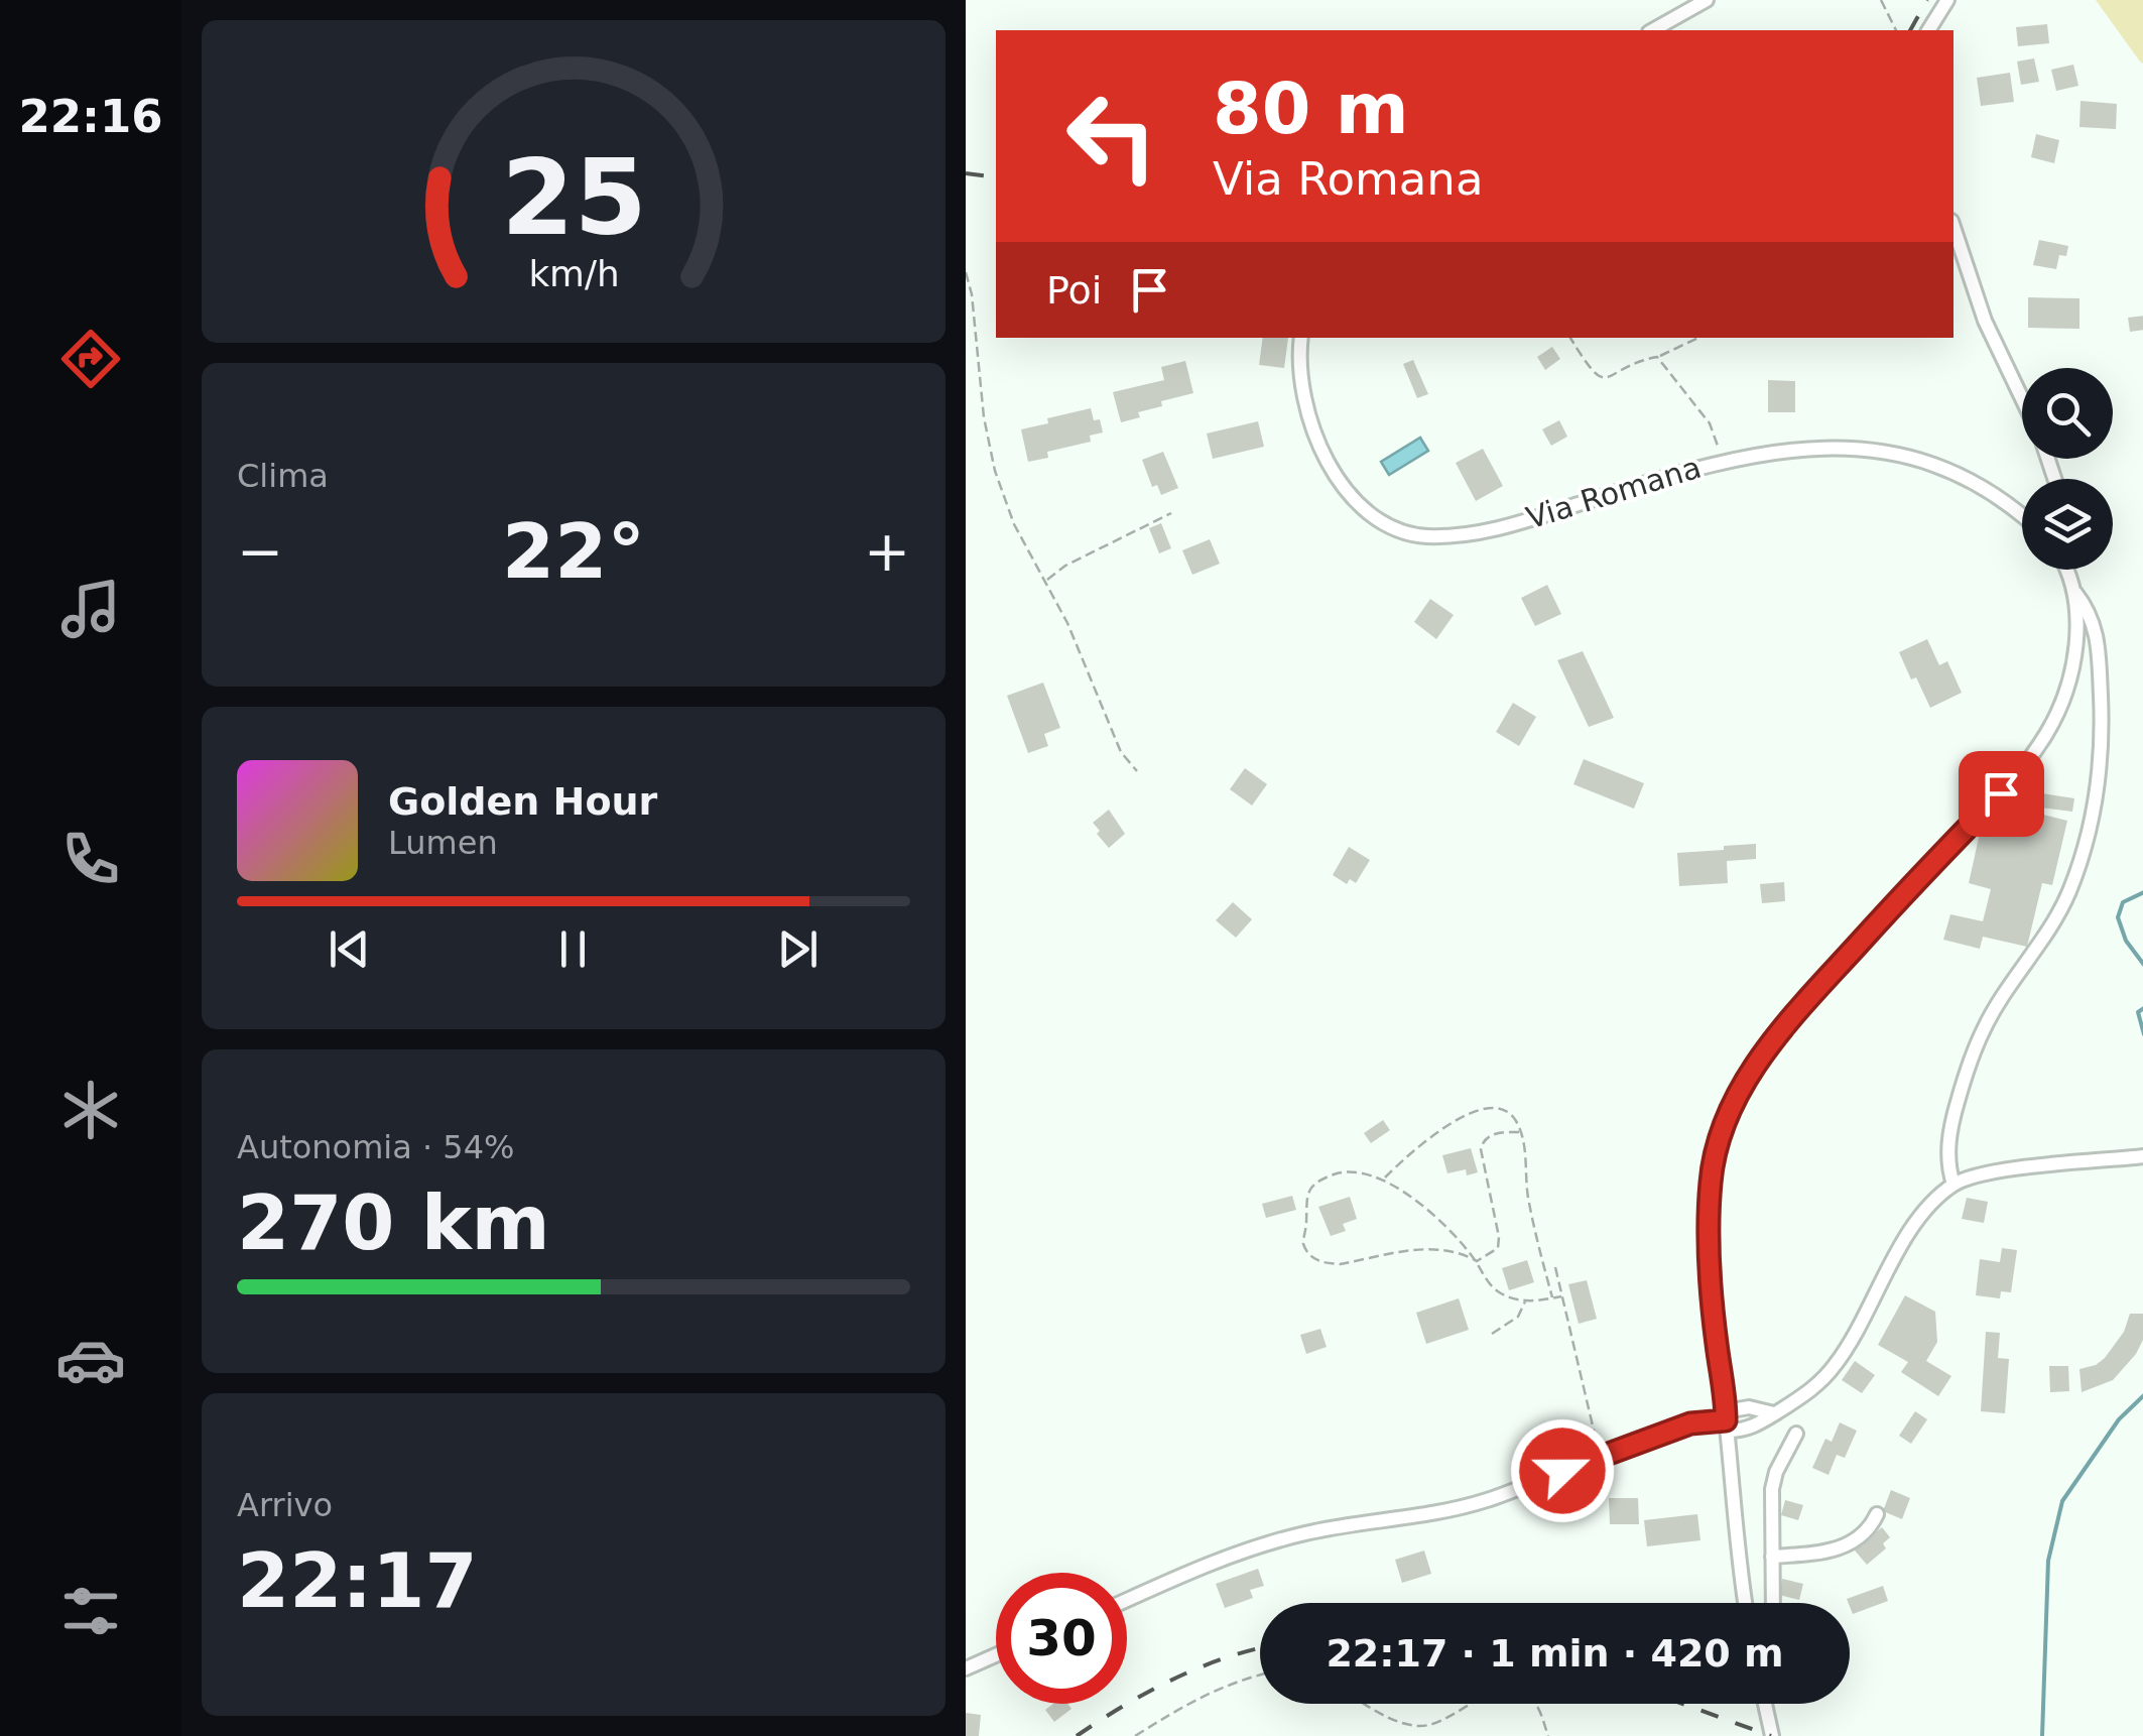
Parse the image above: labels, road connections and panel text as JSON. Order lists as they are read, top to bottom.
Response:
{
  "streets": {
    "street": ["Via Romana"]
  },
  "page": {
    "tabs": "22:16",
    "turn": ["80 m", "Via Romana"],
    "then": "Poi",
    "tile": [
      "Clima",
      ["Autonomia · 54%", "270 km"],
      ["Arrivo", "22:17"]
    ],
    "heat": ["−", "22°", "+"],
    "song": ["Golden Hour", "Lumen"],
    "limit": "30",
    "trip": "22:17 · 1 min · 420 m",
    "gauge": ["25", "km/h"]
  }
}
